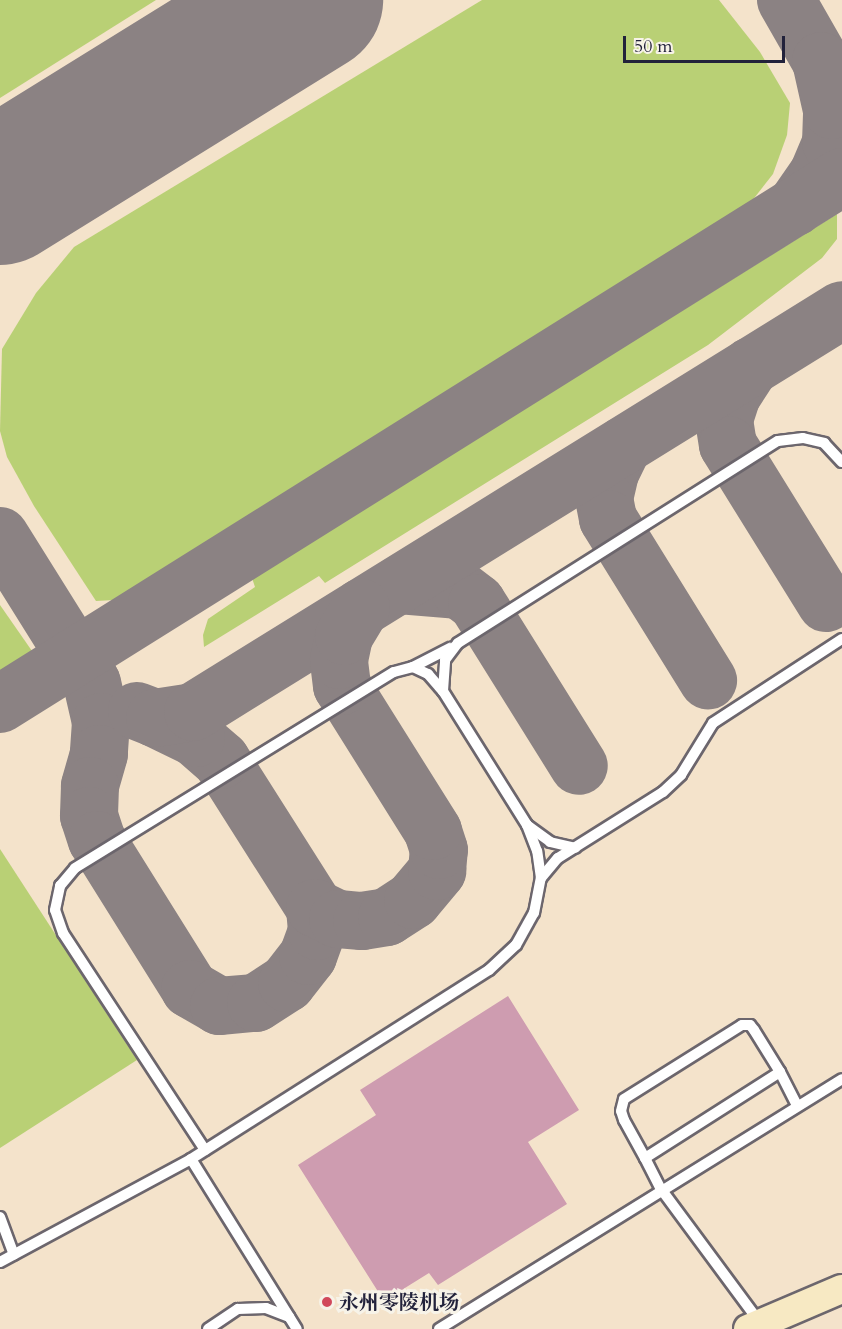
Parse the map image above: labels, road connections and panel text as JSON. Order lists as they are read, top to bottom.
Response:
{
  "places": ["永州零陵机场"],
  "scale_bar": "50 m"
}
